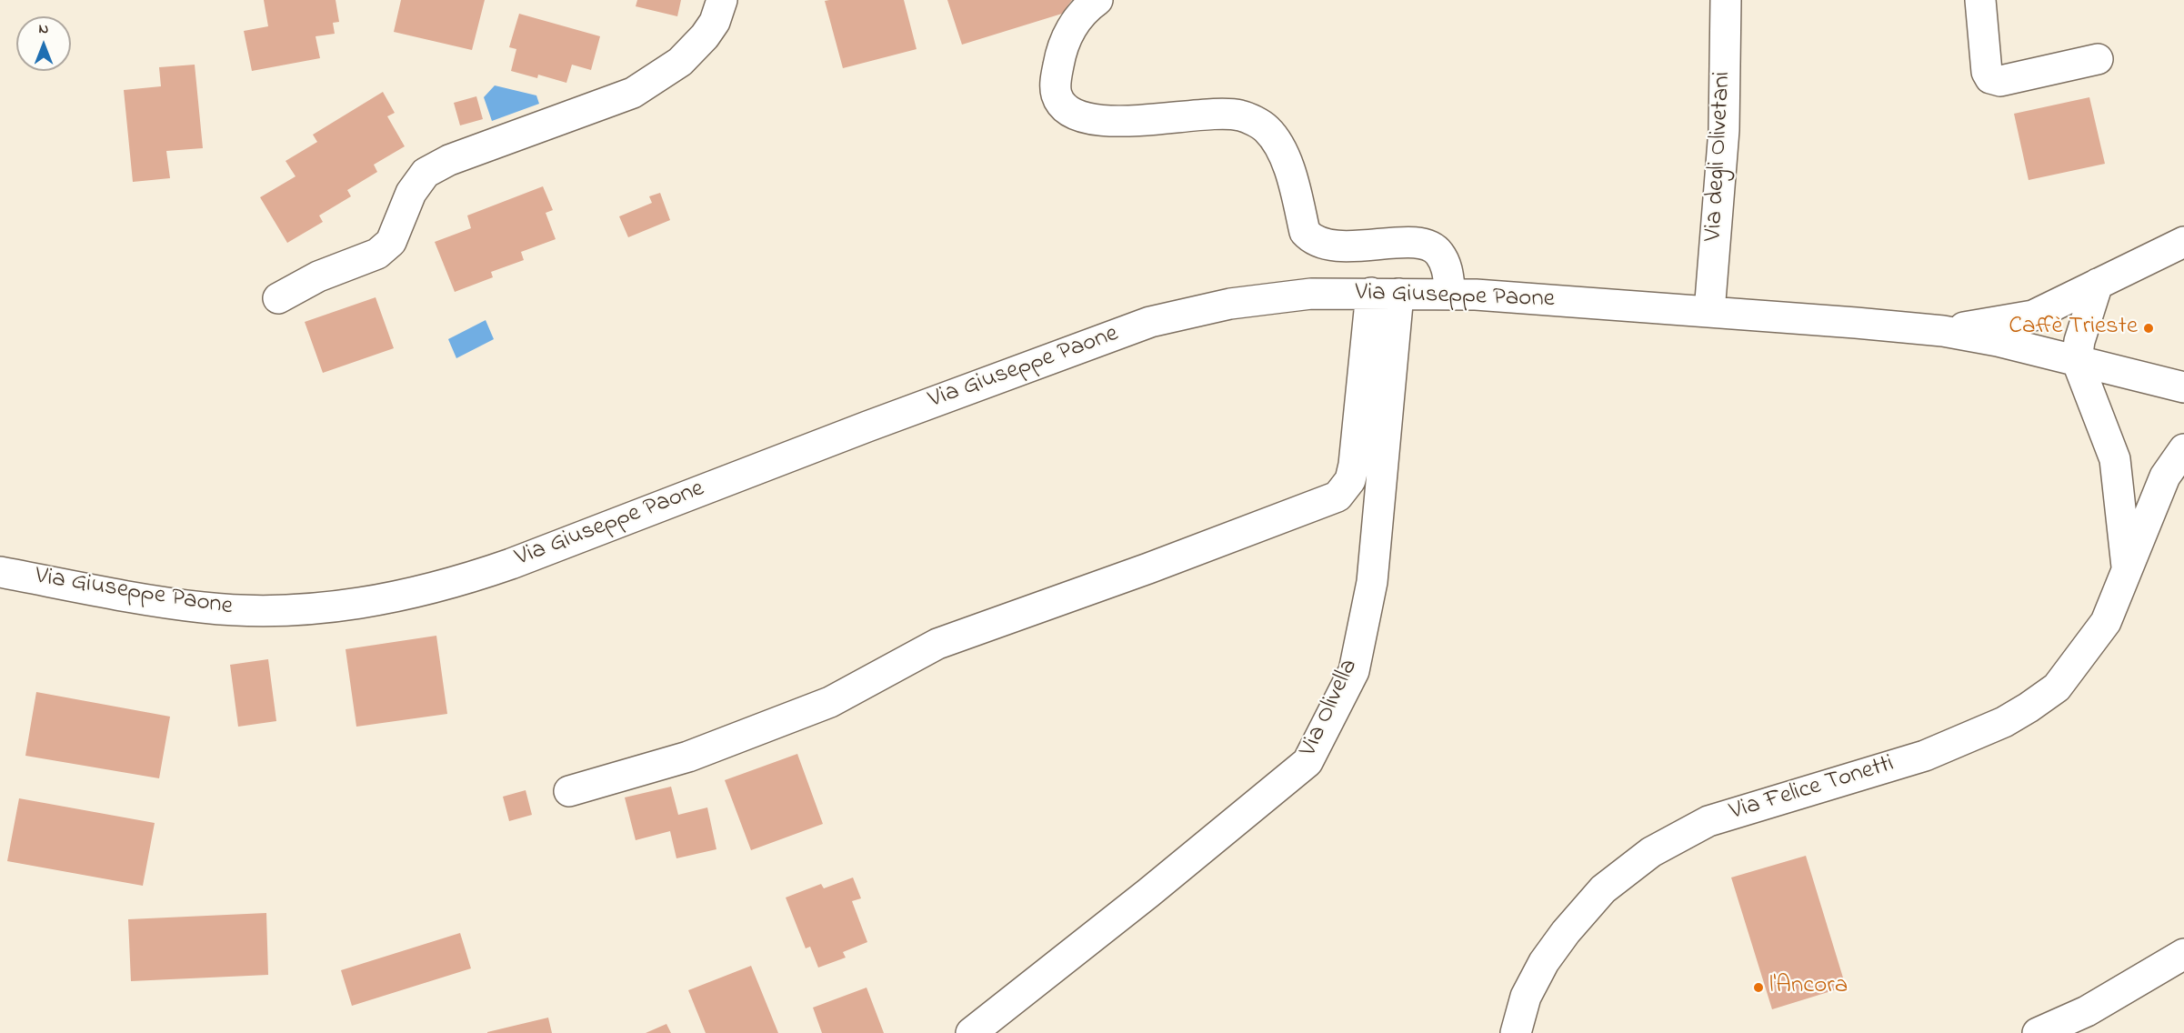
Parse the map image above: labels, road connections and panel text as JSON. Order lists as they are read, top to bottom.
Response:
{
  "streets": {
    "street": [
      "Via degli Olivetani",
      "Via Giuseppe Paone",
      "Via Olivella",
      "Via Felice Tonetti"
    ]
  },
  "crossings": [
    ["Via degli Olivetani", "Via Giuseppe Paone"],
    ["Via Giuseppe Paone", "Via Olivella"]
  ],
  "places": ["Caffè Trieste", "l'Ancora"],
  "north": "top"
}
